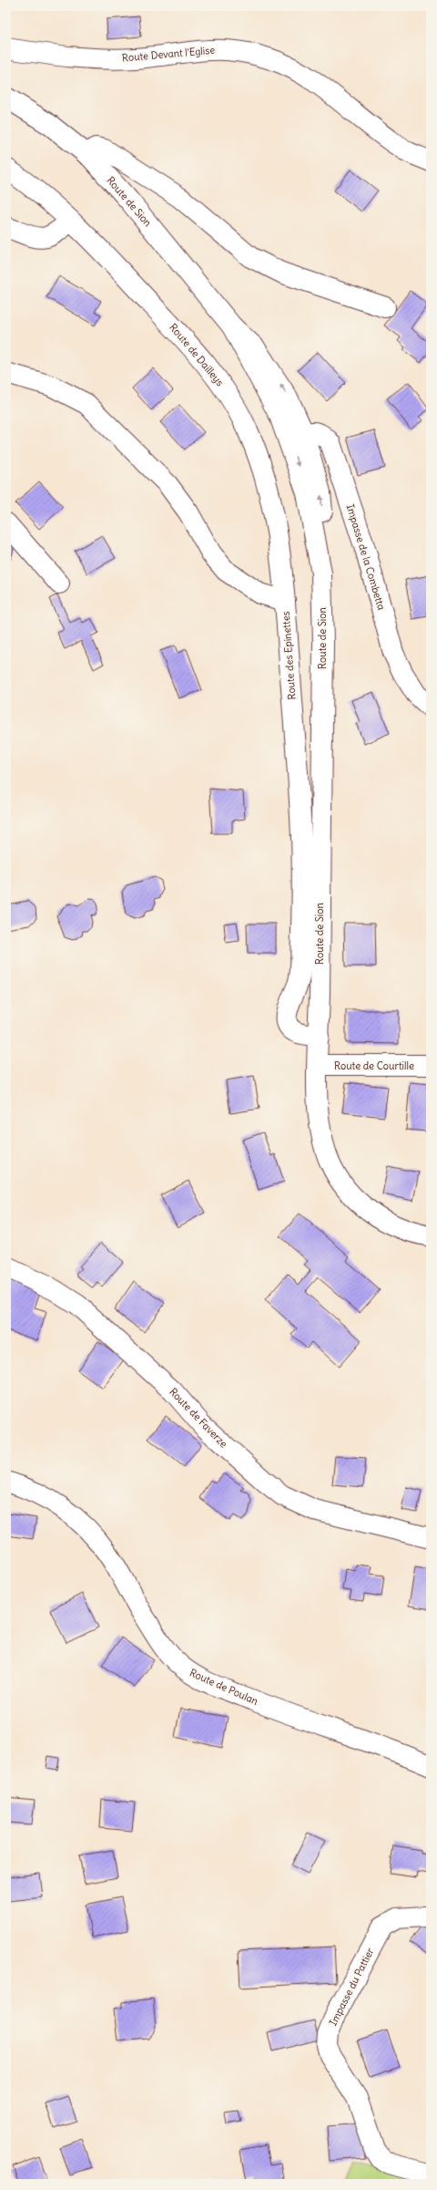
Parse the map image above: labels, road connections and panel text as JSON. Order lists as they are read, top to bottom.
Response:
{
  "streets": {
    "street": [
      "Route Devant l'Eglise",
      "Route de Sion",
      "Route de Dailleys",
      "Impasse de la Combetta",
      "Route des Epinettes",
      "Route de Courtille",
      "Route de Faverze",
      "Route de Poulan",
      "Impasse du Pattier"
    ]
  },
  "crossings": [
    ["Route de Sion", "Impasse de la Combetta"],
    ["Route de Sion", "Route des Epinettes"],
    ["Route de Sion", "Route de Courtille"],
    ["Route de Dailleys", "Route des Epinettes"]
  ]
}
